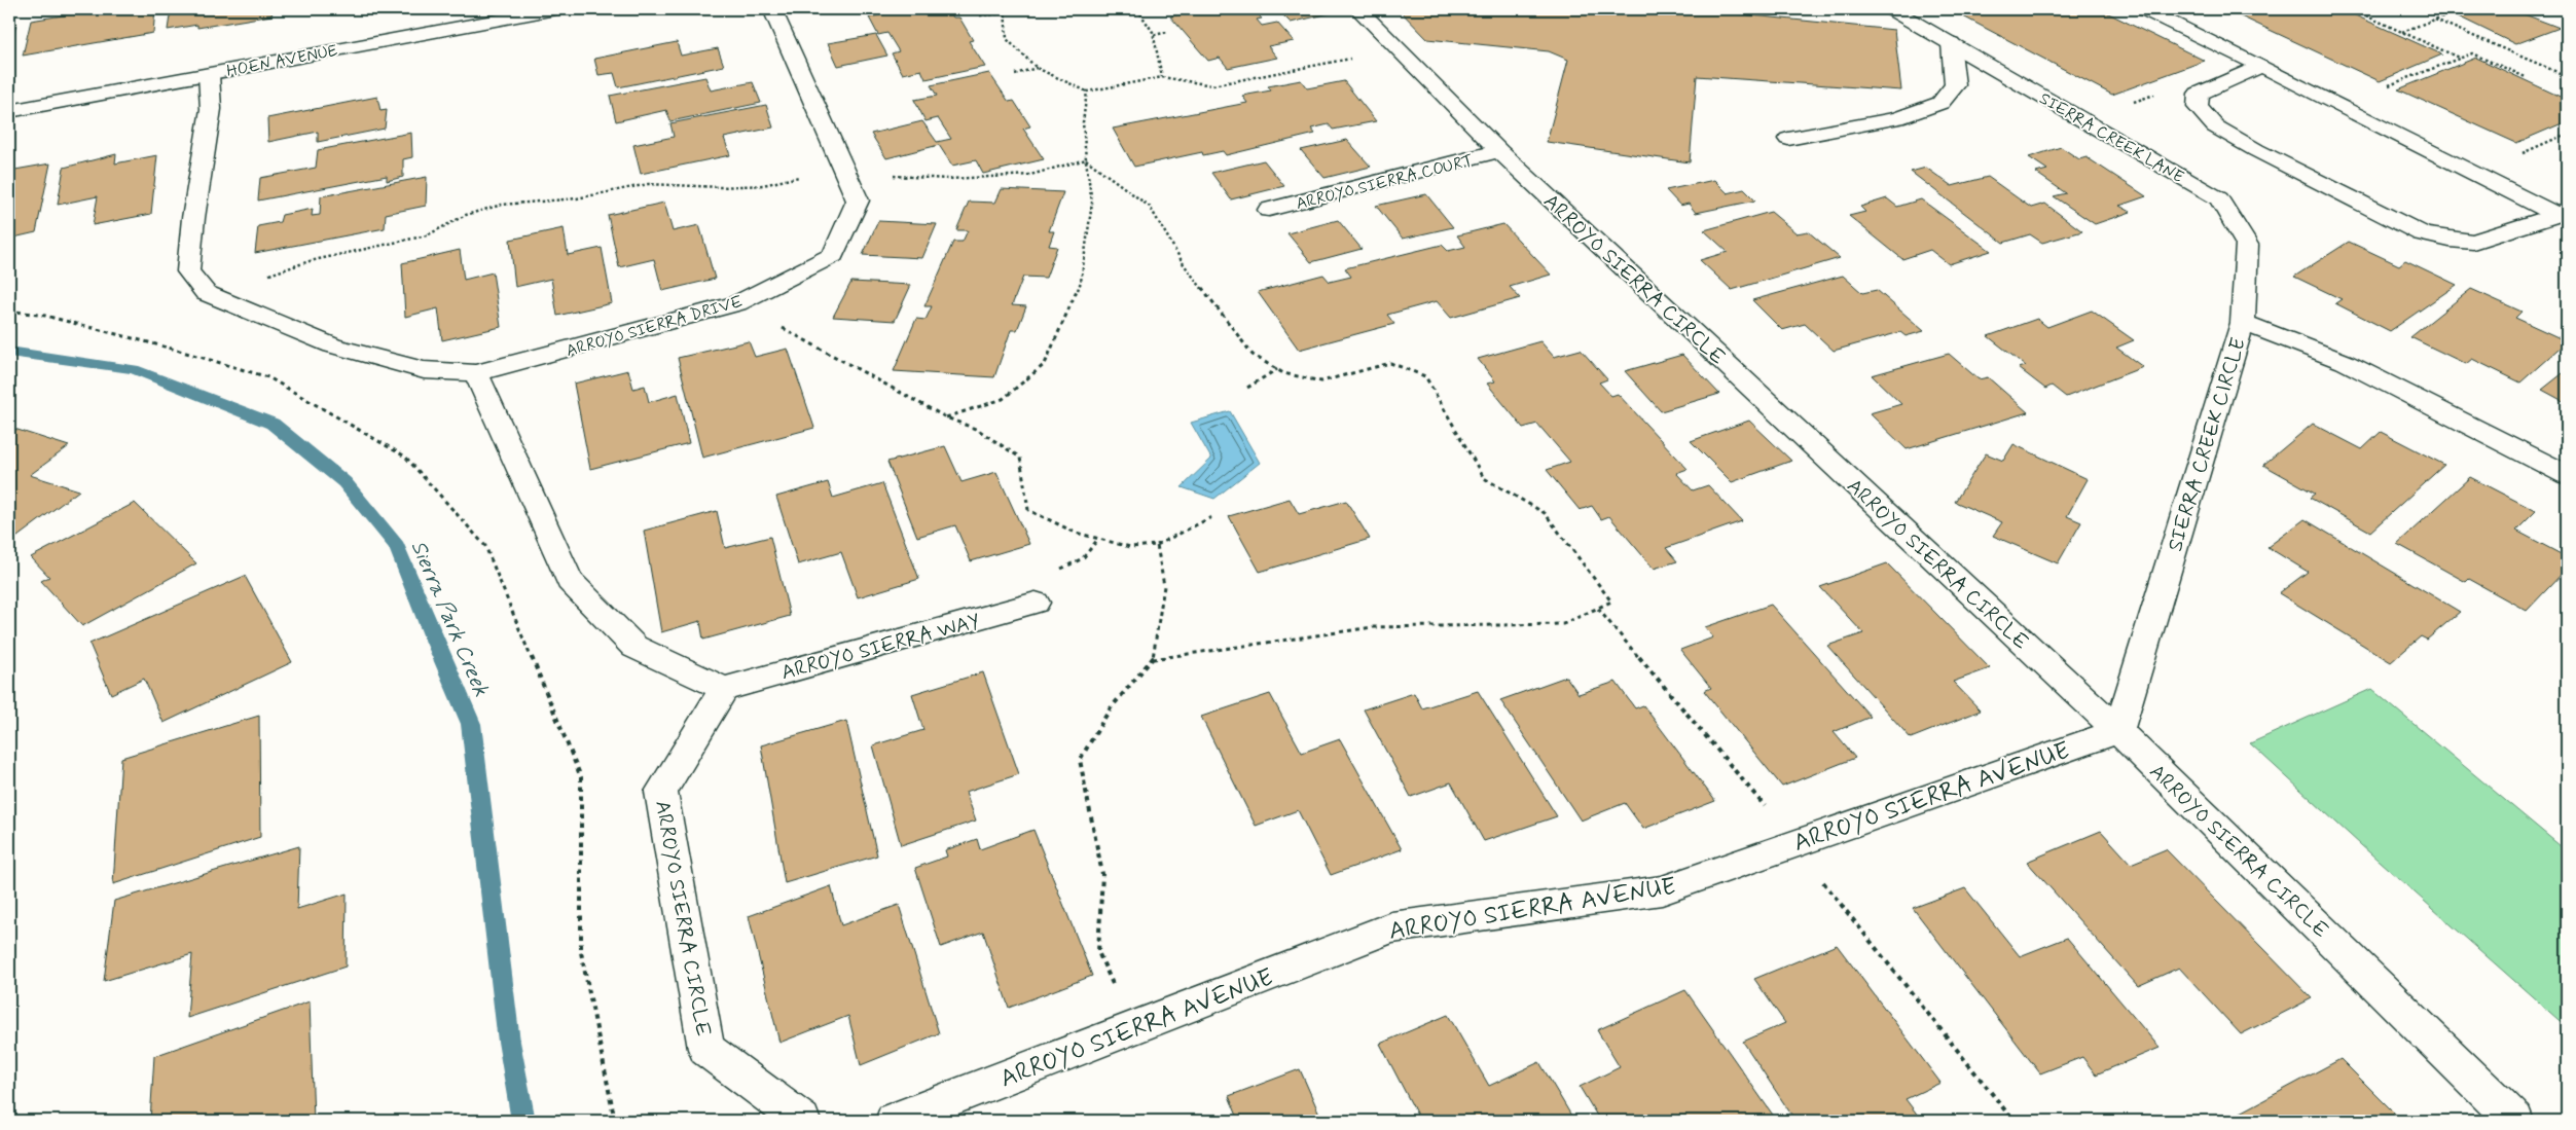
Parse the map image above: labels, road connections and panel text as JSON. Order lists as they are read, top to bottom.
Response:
{
  "streets": {
    "street": [
      "HOEN AVENUE",
      "SIERRA CREEK LANE",
      "ARROYO SIERRA COURT",
      "ARROYO SIERRA CIRCLE",
      "ARROYO SIERRA DRIVE",
      "SIERRA CREEK CIRCLE",
      "ARROYO SIERRA WAY",
      "ARROYO SIERRA AVENUE"
    ]
  },
  "crossings": [
    ["SIERRA CREEK LANE", "SIERRA CREEK CIRCLE"],
    ["ARROYO SIERRA COURT", "ARROYO SIERRA CIRCLE"],
    ["ARROYO SIERRA CIRCLE", "SIERRA CREEK CIRCLE"],
    ["ARROYO SIERRA CIRCLE", "ARROYO SIERRA WAY"],
    ["ARROYO SIERRA CIRCLE", "ARROYO SIERRA AVENUE"],
    ["SIERRA CREEK CIRCLE", "ARROYO SIERRA AVENUE"]
  ],
  "water": ["Sierra Park Creek"]
}
